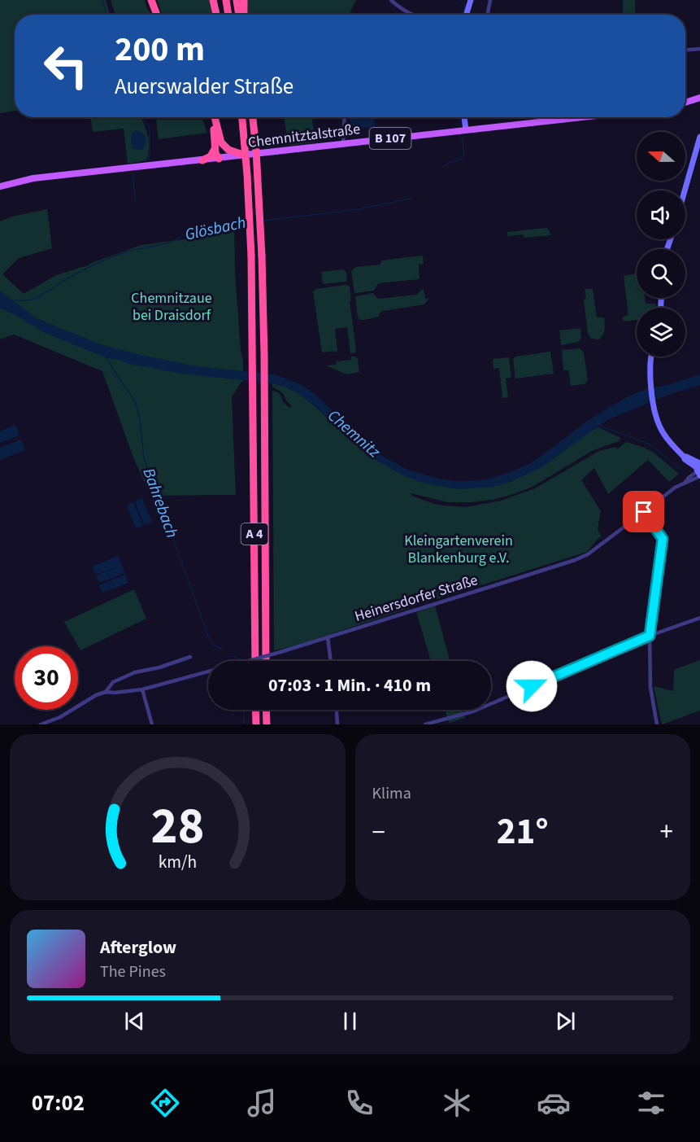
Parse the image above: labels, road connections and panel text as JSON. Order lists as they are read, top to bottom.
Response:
{
  "streets": {
    "highway": ["A 4"],
    "main road": ["Chemnitztalstraße", "B 107"],
    "street": ["Heinersdorfer Straße"]
  },
  "water": ["Glösbach", "Chemnitz", "Bahrebach"],
  "parks": ["Chemnitzaue bei Draisdorf", "Kleingartenverein Blankenburg e.V."],
  "north": "left",
  "page": {
    "turn": ["200 m", "Auerswalder Straße"],
    "limit": "30",
    "trip": "07:03 · 1 Min. · 410 m",
    "tile": "Klima",
    "heat": ["−", "21°", "+"],
    "song": ["Afterglow", "The Pines"],
    "tabs": "07:02",
    "gauge": ["28", "km/h"]
  }
}
